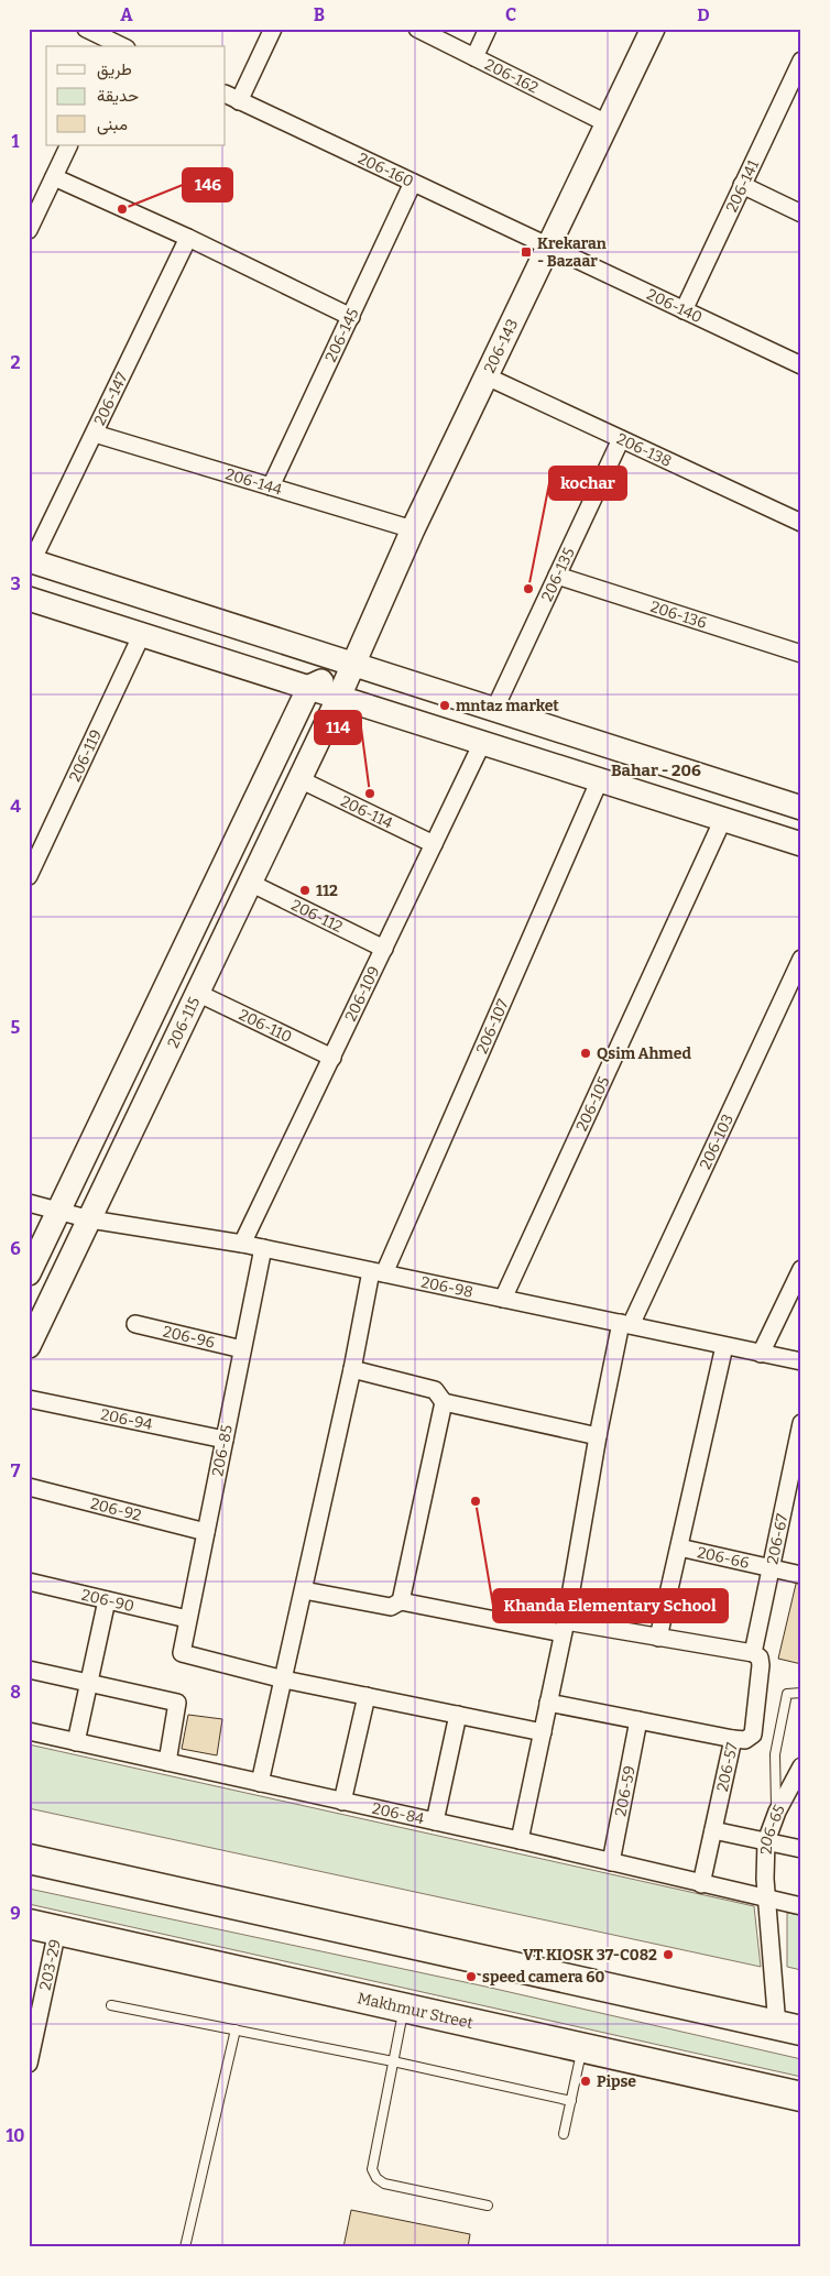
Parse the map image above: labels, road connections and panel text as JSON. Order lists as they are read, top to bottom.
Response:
{
  "streets": {
    "highway": ["Makhmur Street"],
    "street": [
      "206-162",
      "206-160",
      "206-141",
      "206-140",
      "206-145",
      "206-143",
      "206-147",
      "206-138",
      "206-144",
      "206-135",
      "206-136",
      "206-119",
      "206-114",
      "206-112",
      "206-109",
      "206-115",
      "206-110",
      "206-107",
      "206-105",
      "206-103",
      "206-98",
      "206-96",
      "206-94",
      "206-85",
      "206-92",
      "206-67",
      "206-66",
      "206-90",
      "206-57",
      "206-59",
      "206-84",
      "206-65",
      "203-29"
    ]
  },
  "crossings": [
    ["206-162", "206-143"],
    ["206-160", "206-140"],
    ["206-160", "206-145"],
    ["206-160", "206-143"],
    ["206-141", "206-140"],
    ["206-140", "206-143"],
    ["206-145", "206-144"],
    ["206-143", "206-138"],
    ["206-143", "206-144"],
    ["206-143", "206-115"],
    ["206-147", "206-144"],
    ["206-138", "206-135"],
    ["206-135", "206-136"],
    ["206-114", "206-109"],
    ["206-114", "206-115"],
    ["206-112", "206-109"],
    ["206-112", "206-115"],
    ["206-109", "206-110"],
    ["206-109", "206-98"],
    ["206-115", "206-110"],
    ["206-115", "206-98"],
    ["206-107", "206-98"],
    ["206-107", "206-85"],
    ["206-107", "206-84"],
    ["206-105", "206-98"],
    ["206-103", "206-98"],
    ["206-103", "206-84"],
    ["206-98", "206-85"],
    ["206-96", "206-85"],
    ["206-94", "206-85"],
    ["206-85", "206-92"],
    ["206-85", "206-90"],
    ["206-67", "206-66"],
    ["206-67", "206-57"],
    ["206-57", "206-84"],
    ["206-59", "206-84"],
    ["206-84", "206-65"],
    ["203-29", "Makhmur Street"]
  ],
  "districts": ["Bahar - 206"],
  "places": {
    "other": [
      "146",
      "kochar",
      "mntaz market",
      "114",
      "112",
      "Qsim Ahmed",
      "Khanda Elementary School",
      "VT KIOSK 37-C082",
      "speed camera 60",
      "Pipse"
    ],
    "transit": ["Krekaran - Bazaar"]
  },
  "legend": ["طريق", "حديقة", "مبنى"],
  "grid": {
    "columns": [
      "A",
      "B",
      "C",
      "D"
    ],
    "rows": [
      "1",
      "2",
      "3",
      "4",
      "5",
      "6",
      "7",
      "8",
      "9",
      "10"
    ]
  }
}
